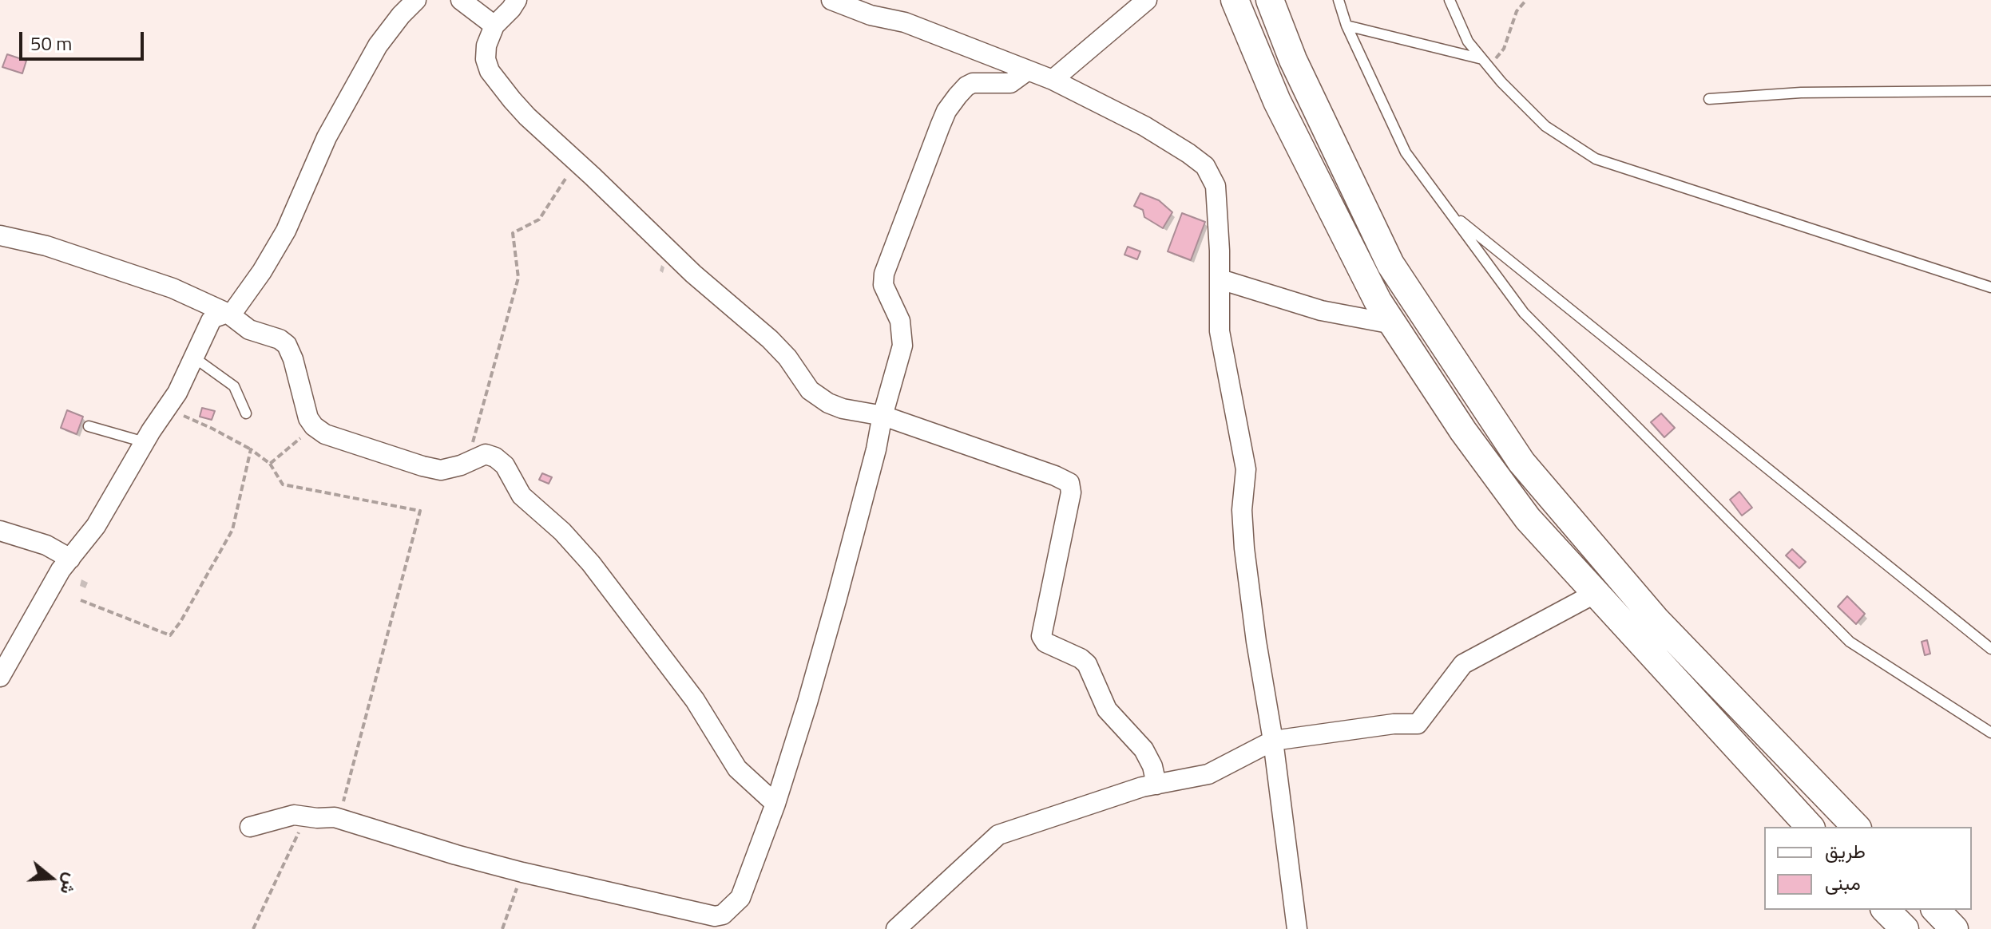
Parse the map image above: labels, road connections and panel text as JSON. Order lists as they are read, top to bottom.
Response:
{
  "legend": ["طريق", "مبنى"],
  "scale_bar": "50 m",
  "north": "right"
}
